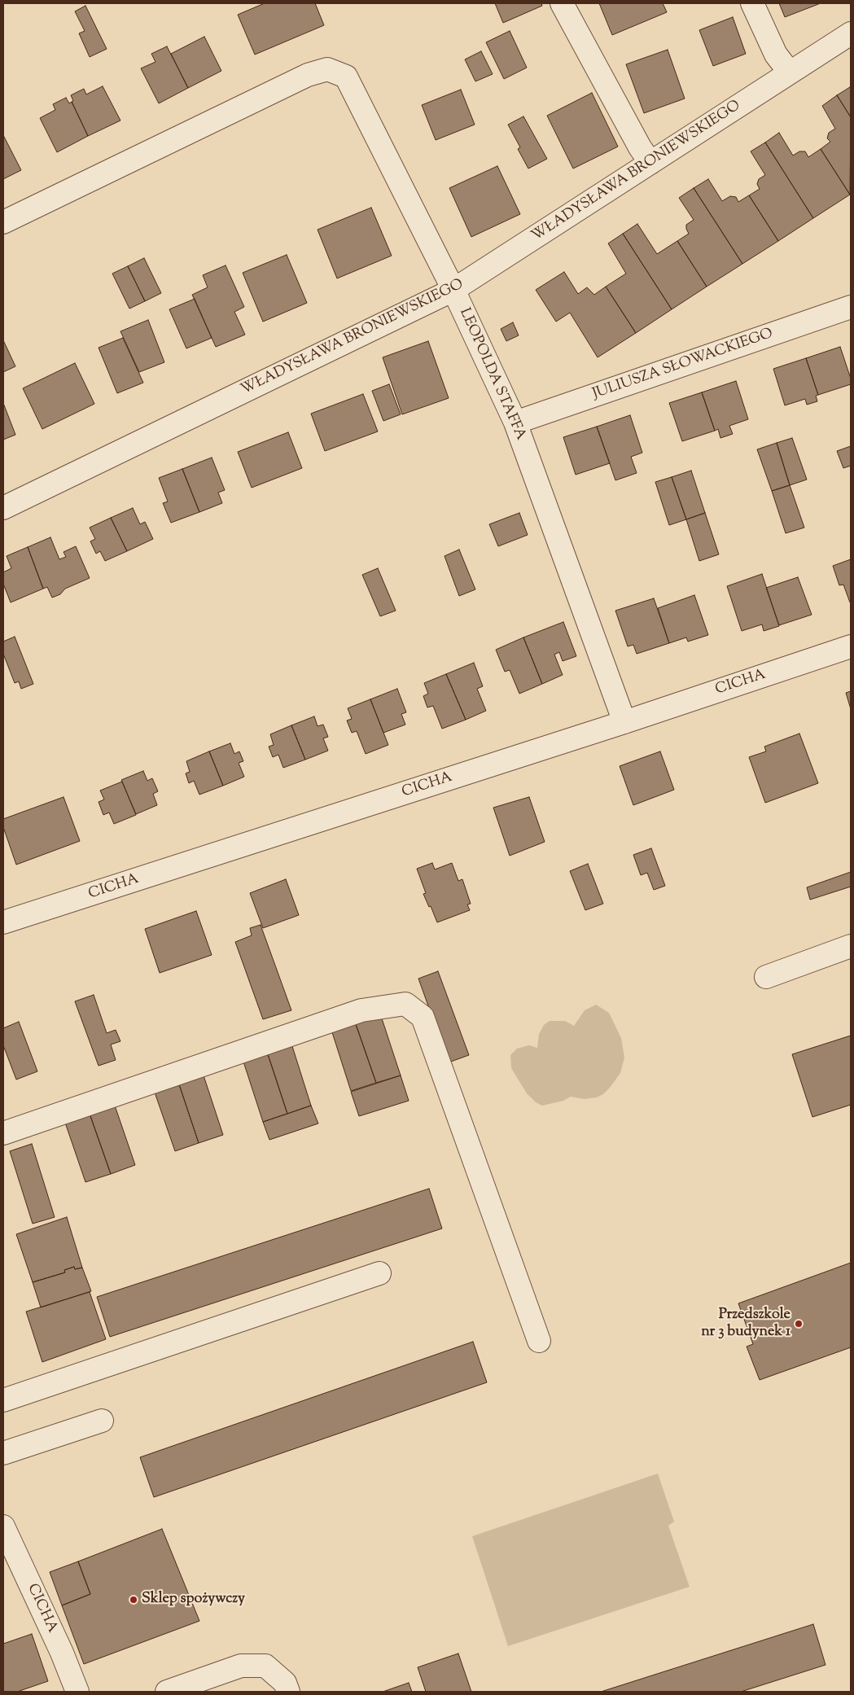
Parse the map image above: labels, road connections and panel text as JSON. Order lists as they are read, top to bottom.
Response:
{
  "streets": {
    "street": [
      "WŁADYSŁAWA BRONIEWSKIEGO",
      "JULIUSZA SŁOWACKIEGO",
      "LEOPOLDA STAFFA",
      "CICHA"
    ]
  },
  "crossings": [
    ["WŁADYSŁAWA BRONIEWSKIEGO", "LEOPOLDA STAFFA"],
    ["JULIUSZA SŁOWACKIEGO", "LEOPOLDA STAFFA"],
    ["LEOPOLDA STAFFA", "CICHA"]
  ],
  "places": ["Przedszkole nr 3 budynek 1", "Sklep spożywczy"]
}
